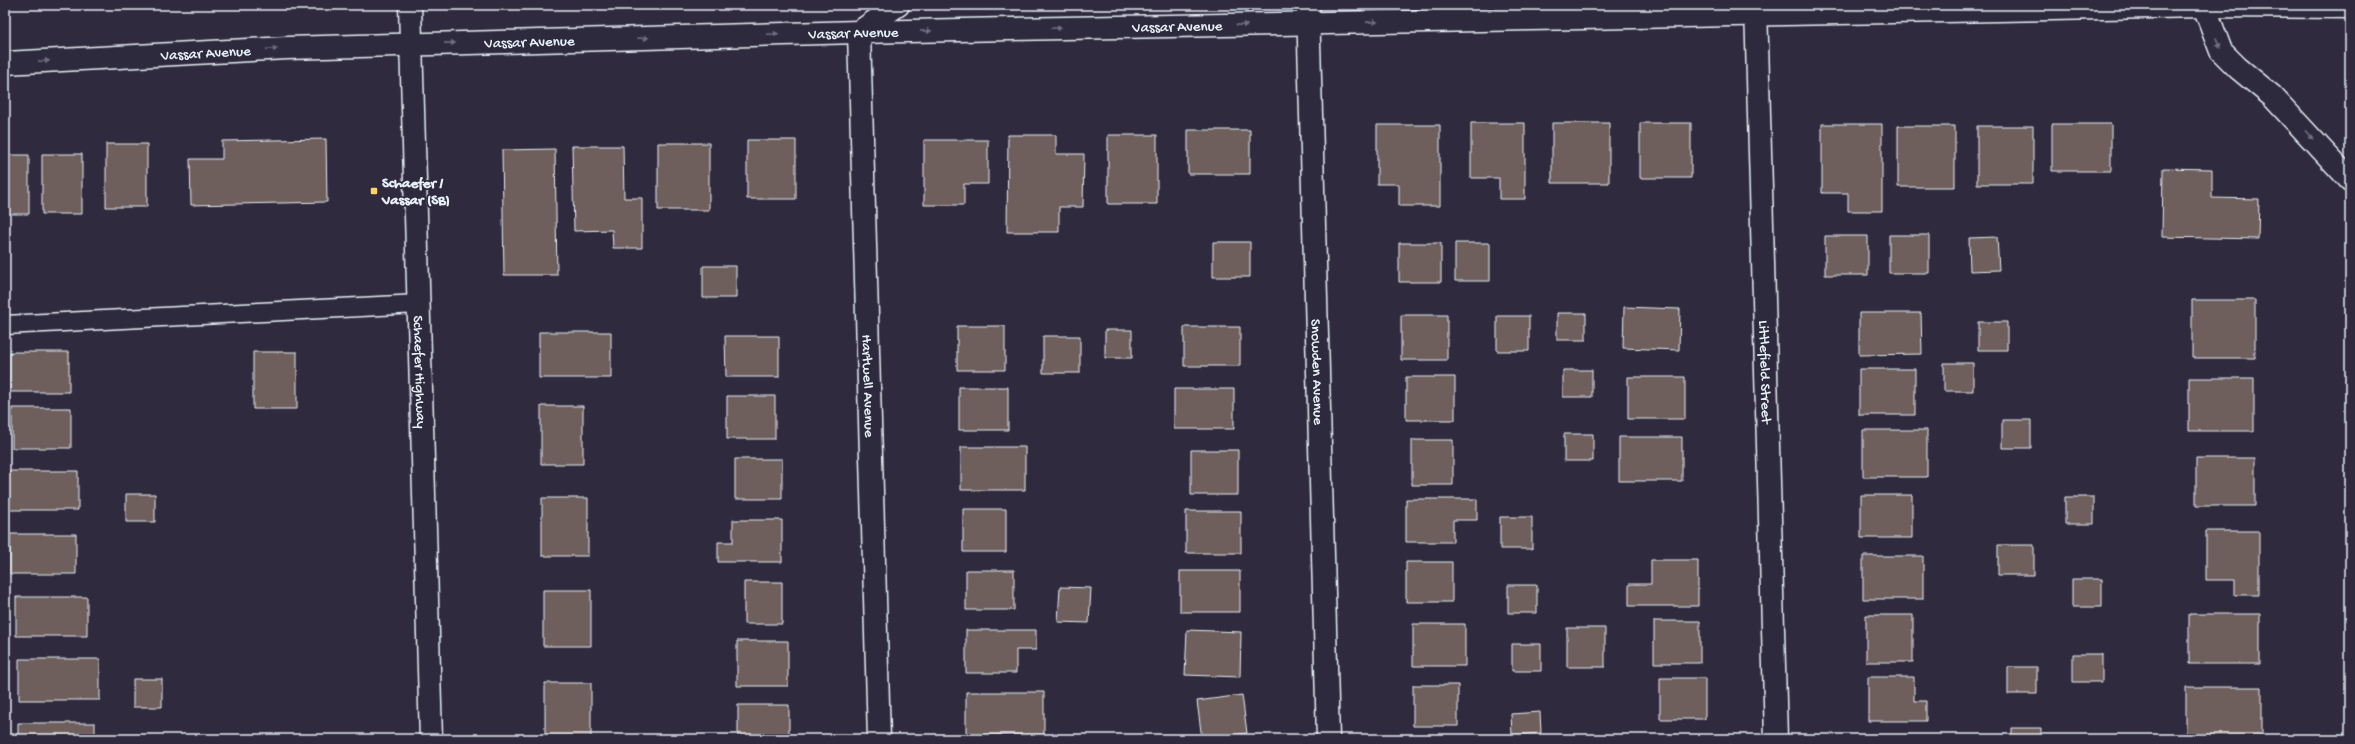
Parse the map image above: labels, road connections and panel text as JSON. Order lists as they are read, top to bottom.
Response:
{
  "streets": {
    "street": [
      "Vassar Avenue",
      "Schaefer Highway",
      "Snowden Avenue",
      "Littlefield Street",
      "Hartwell Avenue"
    ]
  },
  "crossings": [
    ["Vassar Avenue", "Schaefer Highway"],
    ["Vassar Avenue", "Snowden Avenue"],
    ["Vassar Avenue", "Littlefield Street"],
    ["Vassar Avenue", "Hartwell Avenue"]
  ],
  "one_way": ["Vassar Avenue"],
  "places": {
    "transit": ["Schaefer / Vassar (SB)"]
  }
}
